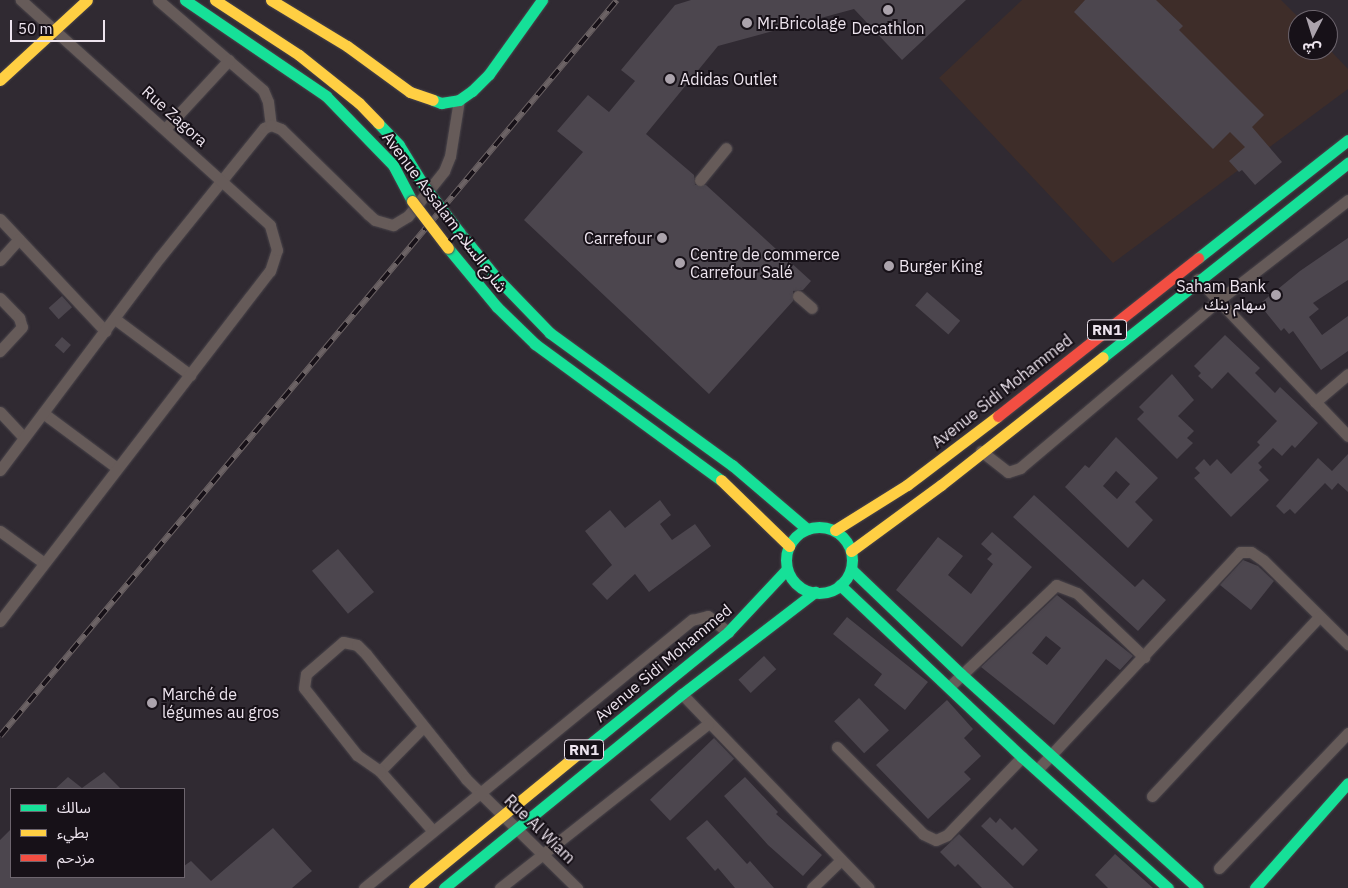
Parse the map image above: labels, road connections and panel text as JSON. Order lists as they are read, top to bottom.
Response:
{
  "streets": {
    "street": [
      "Rue Zagora",
      "Avenue Assalam شارع السلام",
      "RN1",
      "Avenue Sidi Mohammed",
      "Rue Al Wiam"
    ]
  },
  "crossings": [
    ["Avenue Assalam شارع السلام", "RN1"],
    ["Avenue Assalam شارع السلام", "Avenue Sidi Mohammed"],
    ["RN1", "Avenue Sidi Mohammed"],
    ["RN1", "Rue Al Wiam"],
    ["Avenue Sidi Mohammed", "Rue Al Wiam"]
  ],
  "places": [
    "Decathlon",
    "Mr.Bricolage",
    "Adidas Outlet",
    "Carrefour",
    "Centre de commerce Carrefour Salé",
    "Burger King",
    "Saham Bank سهام بنك",
    "Marché de légumes au gros"
  ],
  "legend": ["سالك", "بطيء", "مزدحم"],
  "scale_bar": "50 m",
  "north": "bottom"
}
